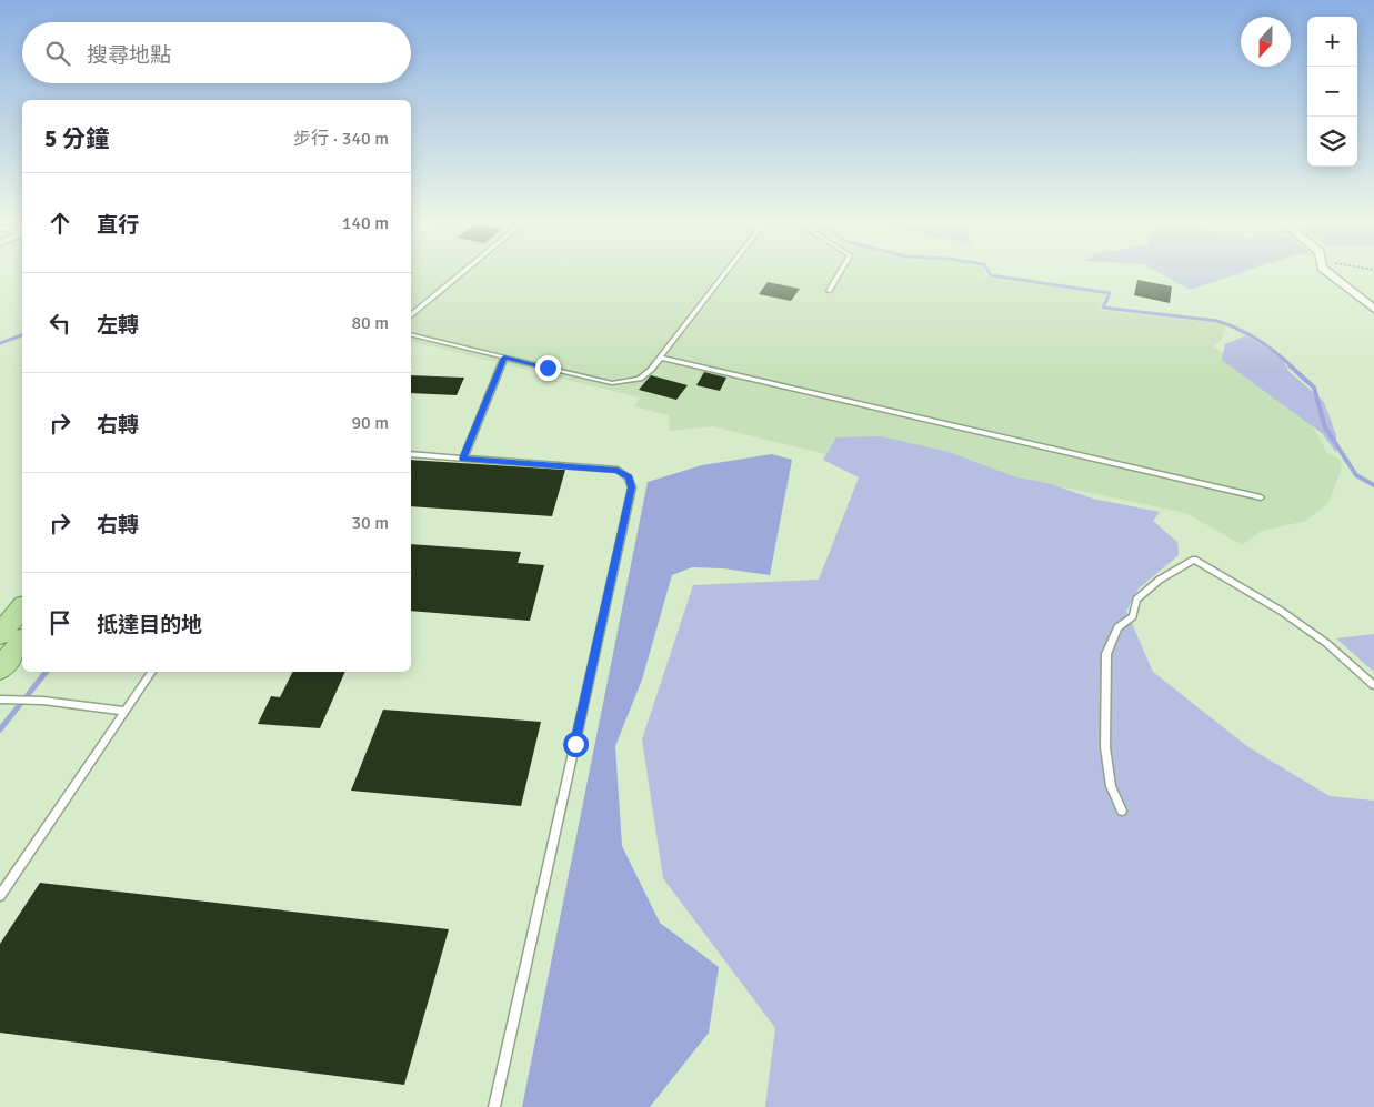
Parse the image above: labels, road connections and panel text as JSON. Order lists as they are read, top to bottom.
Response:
{
  "north": "bottom",
  "page": {
    "map_buttons": ["+", "−"],
    "search": "搜尋地點",
    "heading": ["5 分鐘", "步行 · 340 m"],
    "list": [
      ["直行", "140 m"],
      ["左轉", "80 m"],
      ["右轉", "90 m"],
      ["右轉", "30 m"],
      "抵達目的地"
    ]
  }
}
